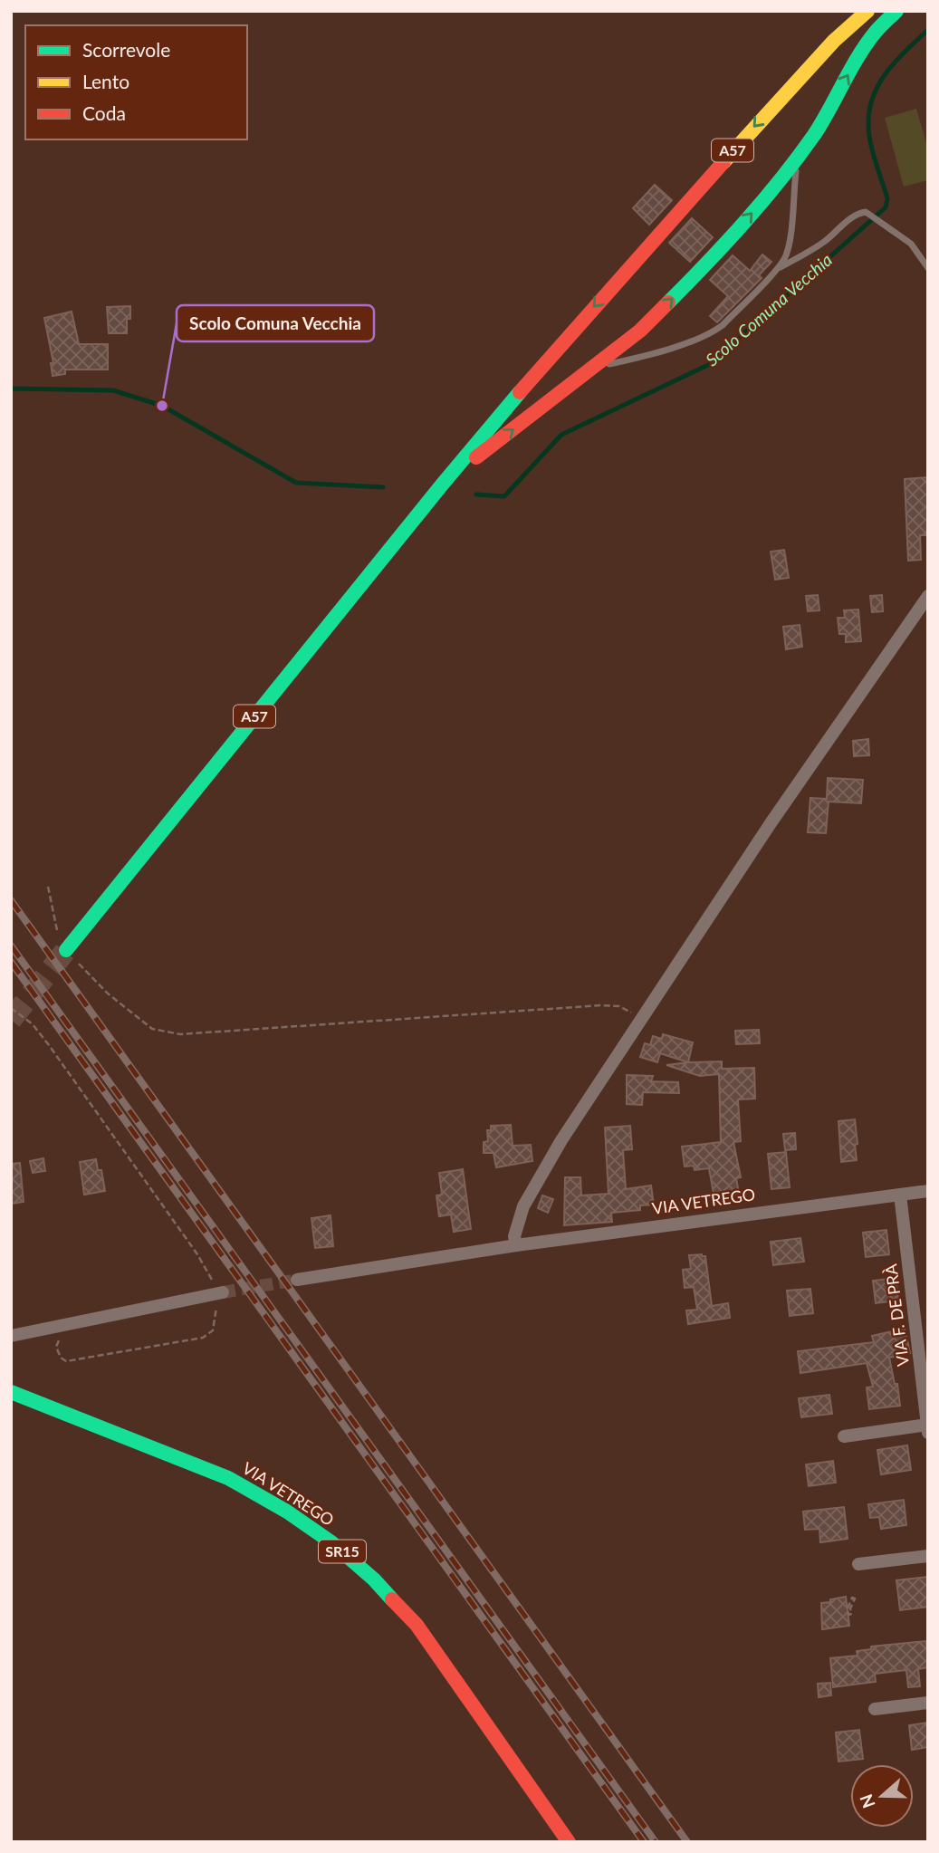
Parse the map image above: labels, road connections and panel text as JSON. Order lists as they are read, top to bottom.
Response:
{
  "streets": {
    "main road": ["A57", "VIA VETREGO", "SR15"],
    "street": ["VIA F. DE PRÀ"]
  },
  "crossings": [
    ["VIA VETREGO", "VIA F. DE PRÀ"]
  ],
  "water": ["Scolo Comuna Vecchia"],
  "places": ["Scolo Comuna Vecchia"],
  "legend": ["Scorrevole", "Lento", "Coda"],
  "north": "left"
}
